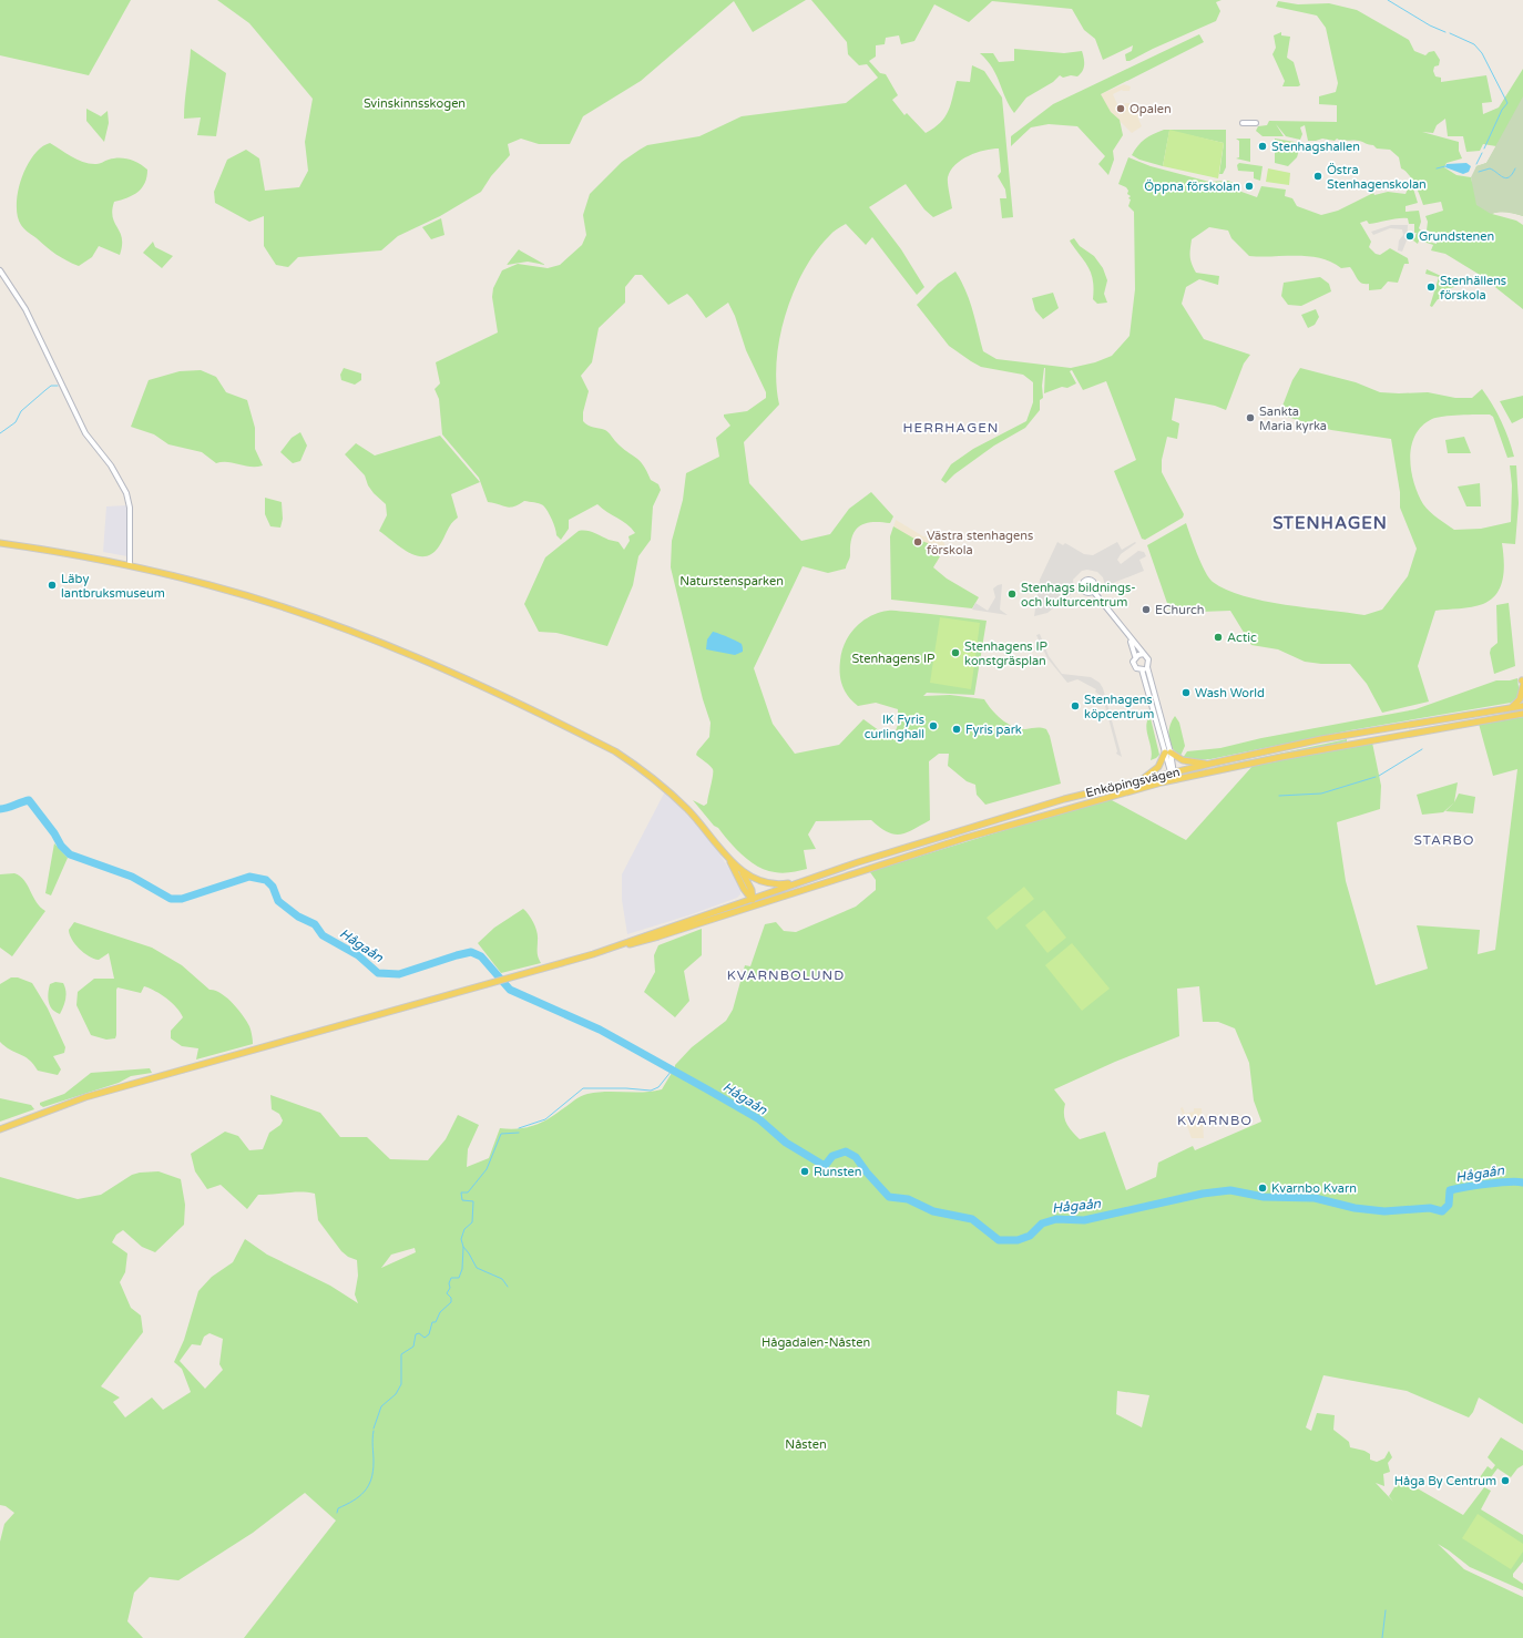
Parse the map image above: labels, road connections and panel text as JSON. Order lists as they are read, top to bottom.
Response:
{
  "streets": {
    "main road": ["Enköpingsvägen"]
  },
  "districts": [
    "HERRHAGEN",
    "STENHAGEN",
    "STARBO",
    "KVARNBOLUND",
    "KVARNBO"
  ],
  "water": ["Hågaån"],
  "parks": [
    "Svinskinnsskogen",
    "Naturstensparken",
    "Stenhagens IP",
    "Hågadalen-Nåsten",
    "Nåsten"
  ],
  "places": [
    "Opalen",
    "Stenhagshallen",
    "Östra Stenhagenskolan",
    "Öppna förskolan",
    "Grundstenen",
    "Stenhällens förskola",
    "Sankta Maria kyrka",
    "Västra stenhagens förskola",
    "Läby lantbruksmuseum",
    "Stenhags bildnings- och kulturcentrum",
    "EChurch",
    "Actic",
    "Stenhagens IP konstgräsplan",
    "Wash World",
    "Stenhagens köpcentrum",
    "IK Fyris curlinghall",
    "Fyris park",
    "Runsten",
    "Kvarnbo Kvarn",
    "Håga By Centrum"
  ]
}
